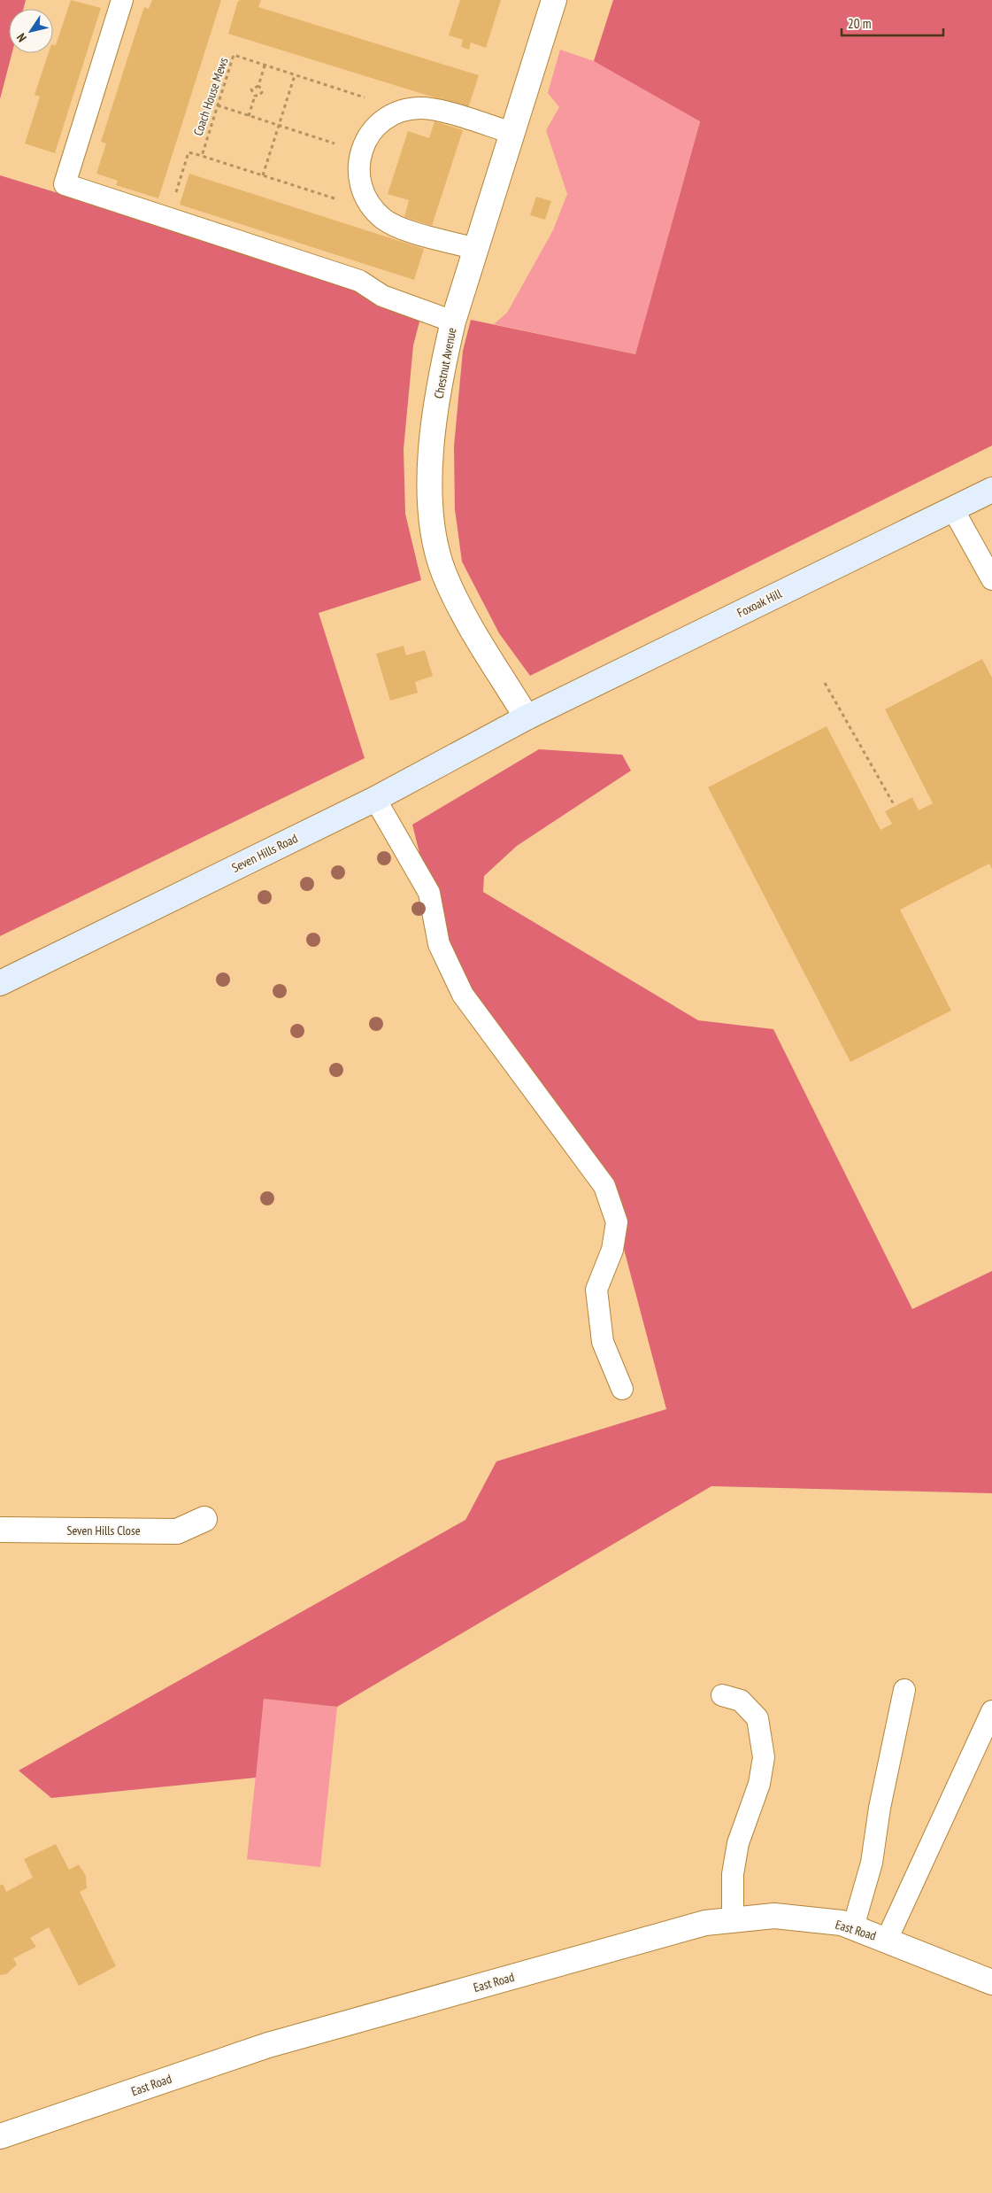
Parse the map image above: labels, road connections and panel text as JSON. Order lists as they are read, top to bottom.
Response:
{
  "streets": {
    "main road": ["Foxoak Hill", "Seven Hills Road"],
    "street": ["Chestnut Avenue", "Seven Hills Close", "East Road"],
    "path": ["Coach House Mews"]
  },
  "crossings": [
    ["Coach House Mews", "Chestnut Avenue"],
    ["Chestnut Avenue", "Foxoak Hill"],
    ["Chestnut Avenue", "Seven Hills Road"],
    ["Foxoak Hill", "Seven Hills Road"]
  ],
  "scale_bar": "20 m",
  "north": "bottom left"
}
